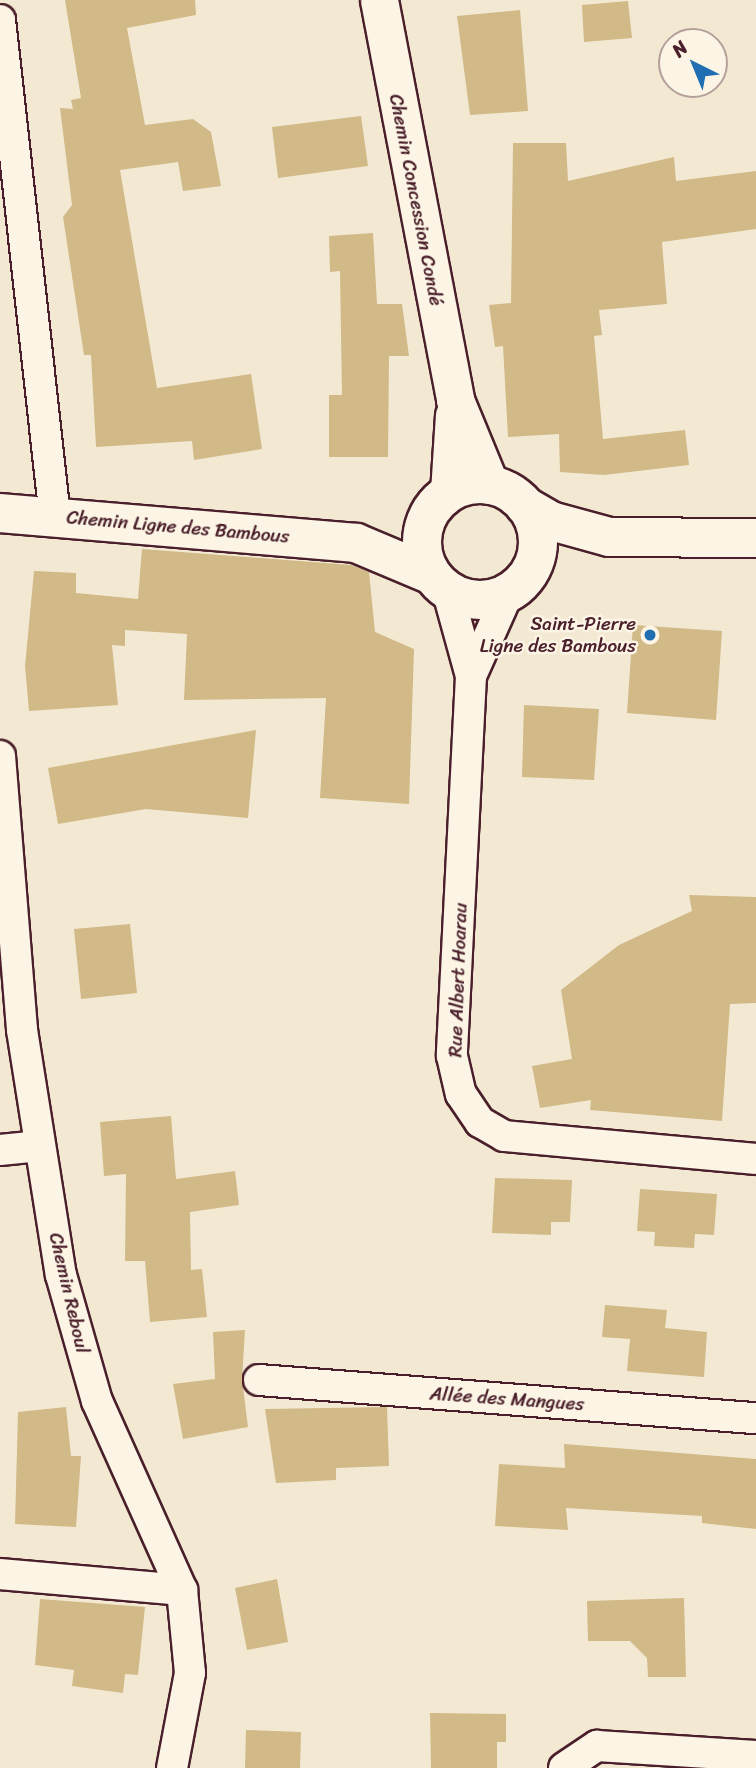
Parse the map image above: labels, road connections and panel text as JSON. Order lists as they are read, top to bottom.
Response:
{
  "streets": {
    "main road": ["Chemin Ligne des Bambous"],
    "street": [
      "Chemin Concession Condé",
      "Rue Albert Hoarau",
      "Chemin Reboul",
      "Allée des Mangues"
    ]
  },
  "crossings": [
    ["Chemin Concession Condé", "Chemin Ligne des Bambous"],
    ["Chemin Concession Condé", "Rue Albert Hoarau"],
    ["Chemin Ligne des Bambous", "Rue Albert Hoarau"]
  ],
  "places": ["Saint-Pierre Ligne des Bambous"],
  "north": "top left"
}
